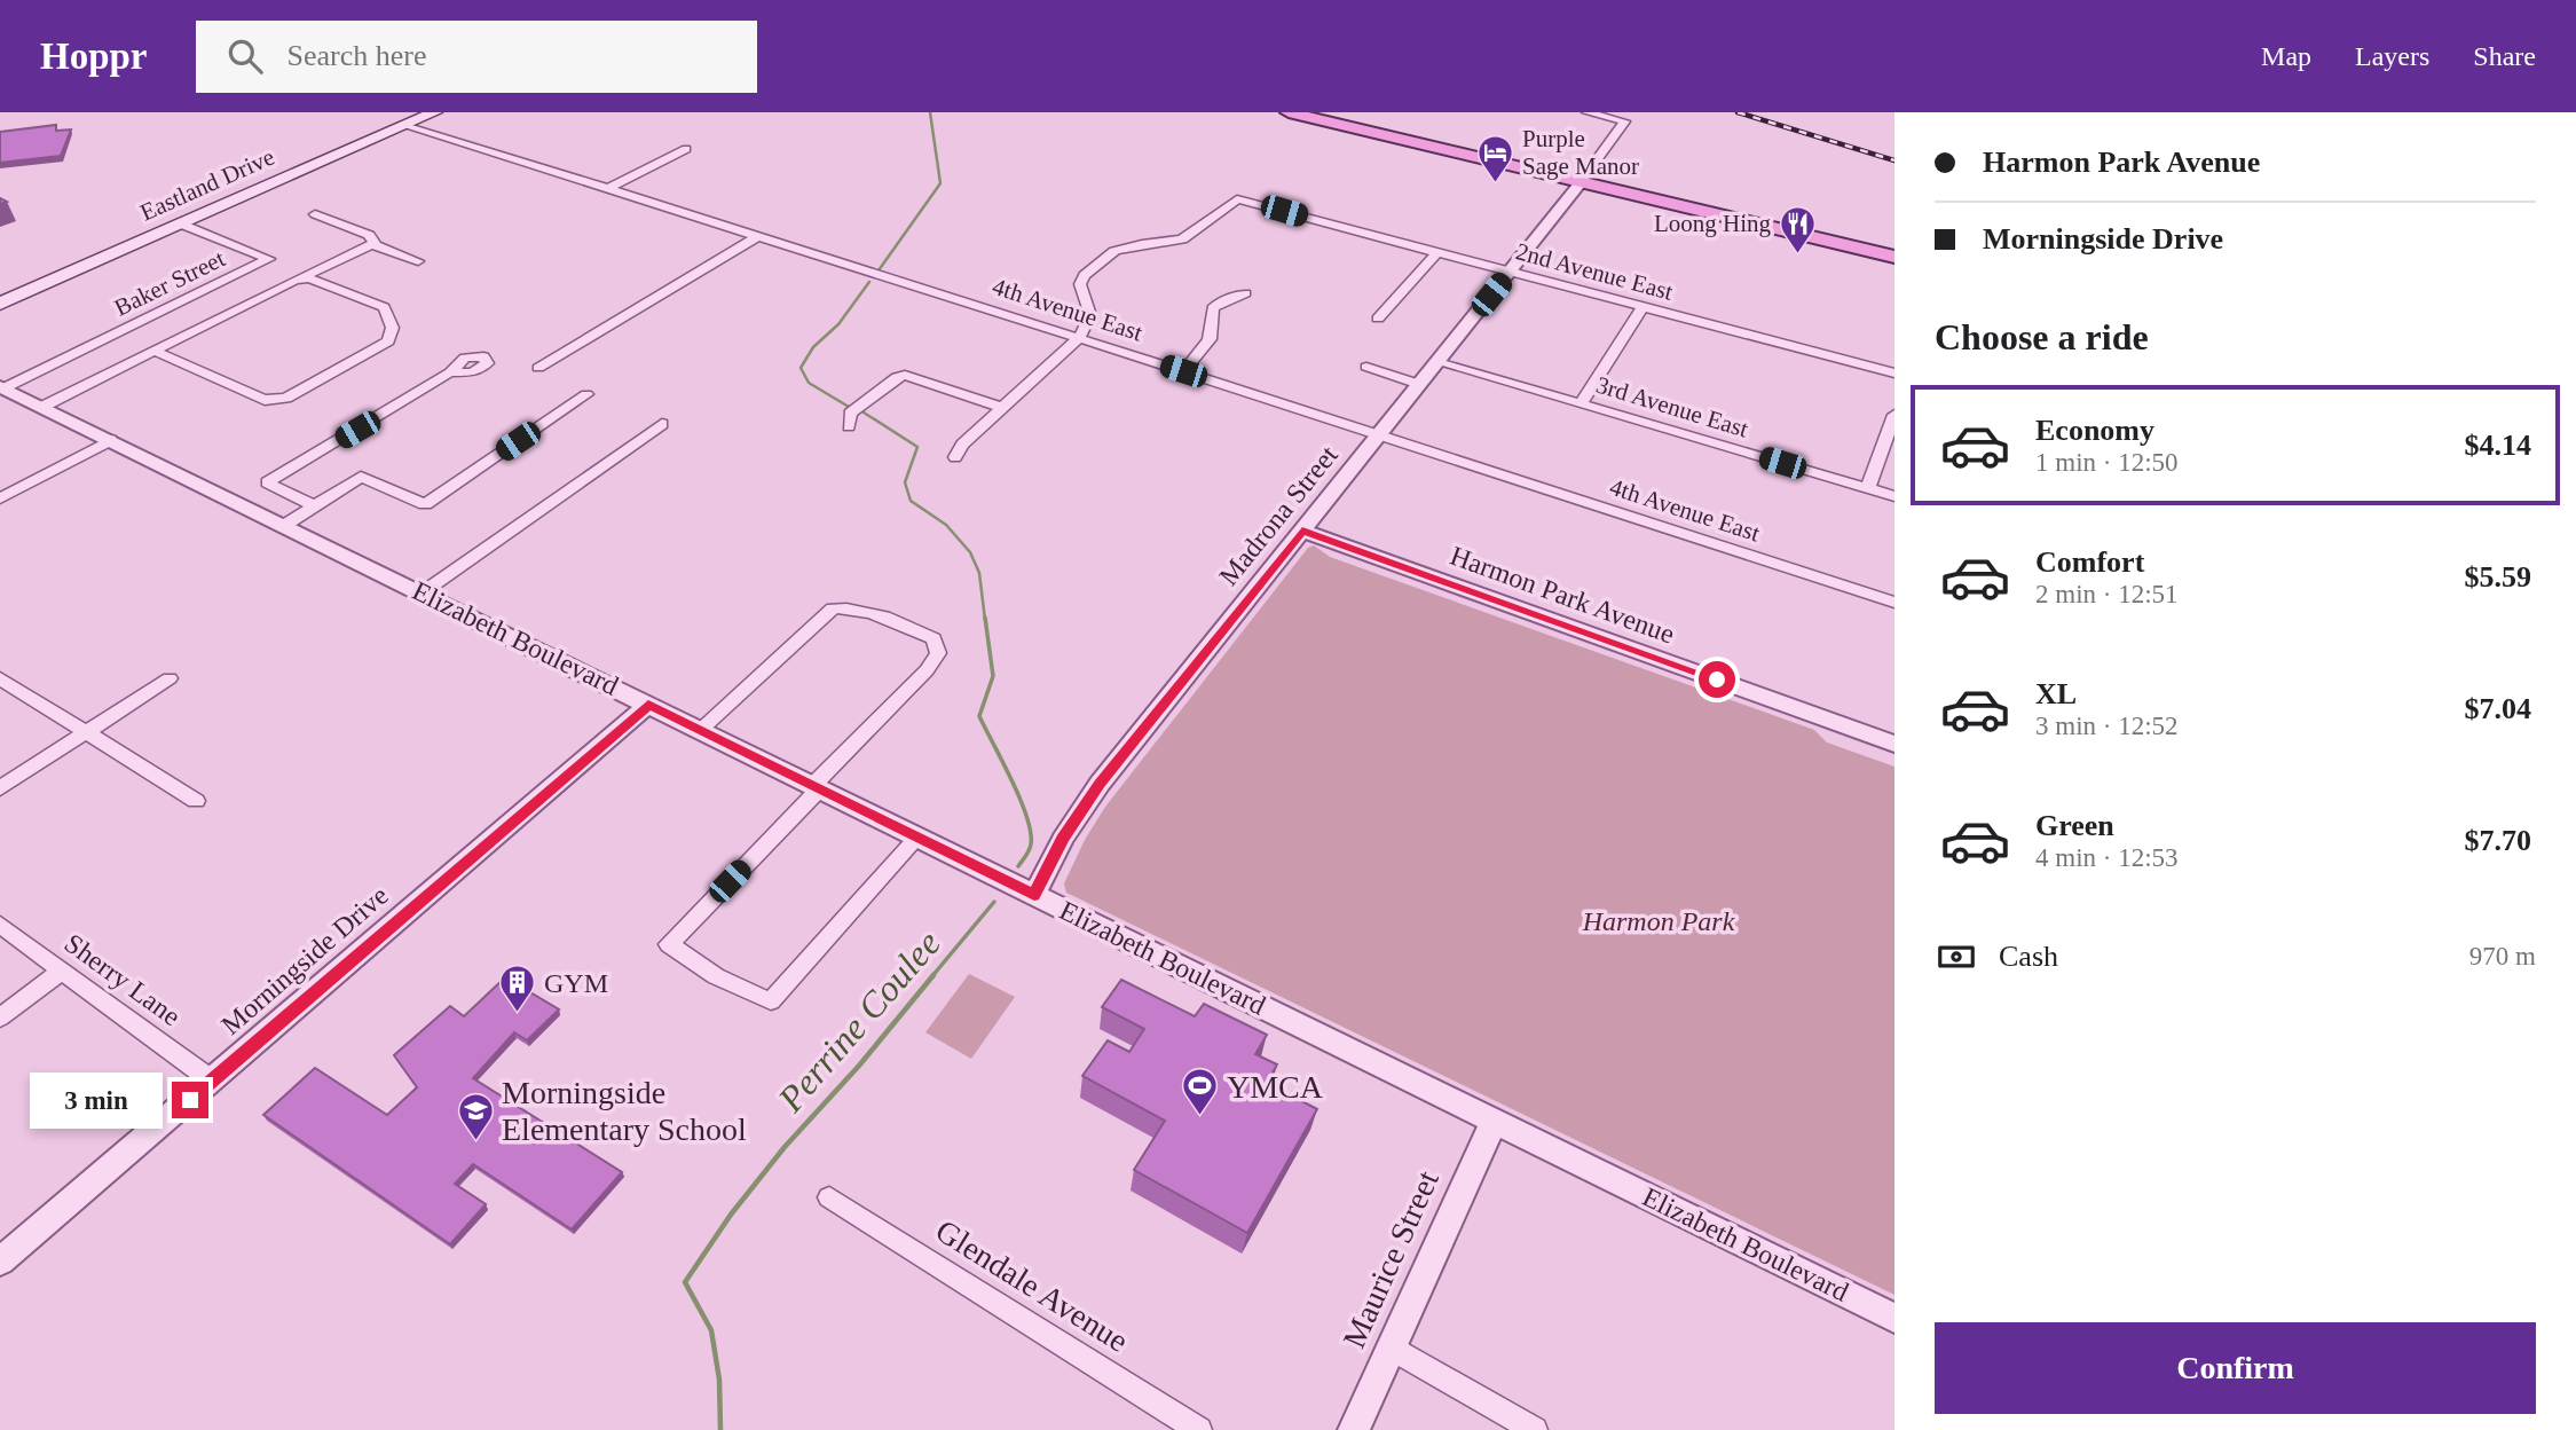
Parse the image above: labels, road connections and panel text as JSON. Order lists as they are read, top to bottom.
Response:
{
  "streets": {
    "main road": ["Eastland Drive"],
    "street": [
      "2nd Avenue East",
      "Baker Street",
      "4th Avenue East",
      "3rd Avenue East",
      "Madrona Street",
      "Harmon Park Avenue",
      "Elizabeth Boulevard",
      "Morningside Drive",
      "Sherry Lane",
      "Maurice Street",
      "Glendale Avenue"
    ]
  },
  "crossings": [
    ["Eastland Drive", "Baker Street"],
    ["Eastland Drive", "4th Avenue East"],
    ["2nd Avenue East", "4th Avenue East"],
    ["2nd Avenue East", "Madrona Street"],
    ["Baker Street", "Elizabeth Boulevard"],
    ["4th Avenue East", "Madrona Street"],
    ["3rd Avenue East", "Madrona Street"],
    ["Madrona Street", "Harmon Park Avenue"],
    ["Madrona Street", "Elizabeth Boulevard"],
    ["Elizabeth Boulevard", "Morningside Drive"],
    ["Elizabeth Boulevard", "Maurice Street"],
    ["Morningside Drive", "Sherry Lane"]
  ],
  "water": ["Perrine Coulee"],
  "parks": ["Harmon Park"],
  "places": {
    "hotel": ["Purple Sage Manor"],
    "restaurant": ["Loong Hing"],
    "building": ["GYM"],
    "sports": ["YMCA"],
    "school or university": ["Morningside Elementary School"]
  },
  "page": {
    "header": "Hoppr",
    "search": "Search here",
    "nav": ["Map", "Layers", "Share"],
    "banner": ["Harmon Park Avenue", "Morningside Drive"],
    "heading": "Choose a ride",
    "list": [
      {
        "name": "Economy",
        "note": "1 min · 12:50",
        "value": "$4.14"
      },
      {
        "name": "Comfort",
        "note": "2 min · 12:51",
        "value": "$5.59"
      },
      {
        "name": "XL",
        "note": "3 min · 12:52",
        "value": "$7.04"
      },
      {
        "name": "Green",
        "note": "4 min · 12:53",
        "value": "$7.70"
      }
    ],
    "pay": ["Cash", "970 m"],
    "bubble": "3 min",
    "buttons": "Confirm"
  }
}
